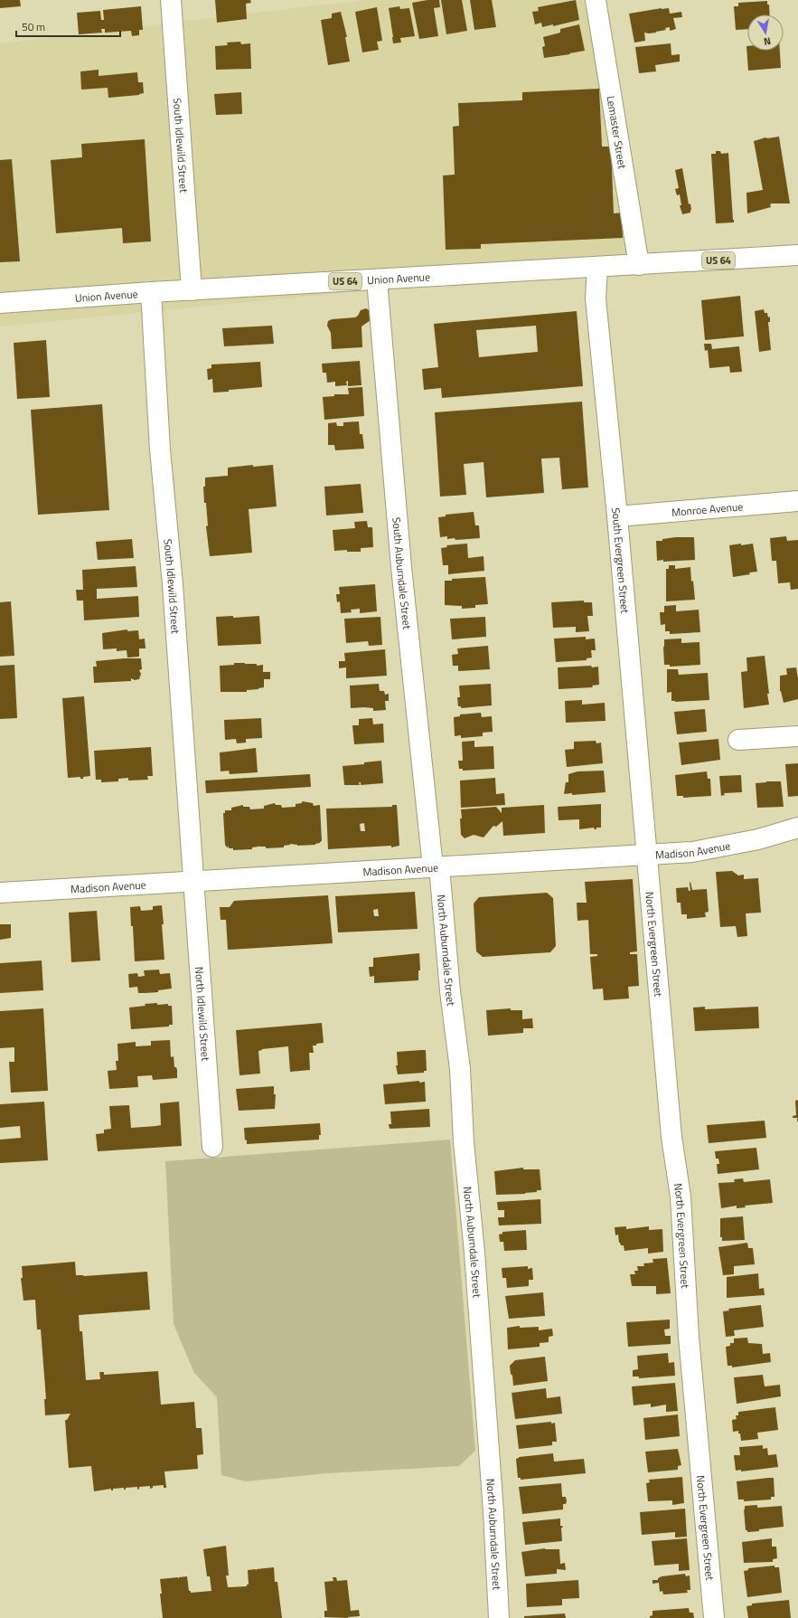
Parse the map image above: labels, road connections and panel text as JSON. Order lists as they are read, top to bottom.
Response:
{
  "streets": {
    "street": [
      "Lemaster Street",
      "South Idlewild Street",
      "US 64",
      "Union Avenue",
      "Monroe Avenue",
      "South Evergreen Street",
      "South Auburndale Street",
      "Madison Avenue",
      "North Evergreen Street",
      "North Auburndale Street",
      "North Idlewild Street"
    ]
  },
  "crossings": [
    ["Lemaster Street", "Union Avenue"],
    ["South Idlewild Street", "Union Avenue"],
    ["South Idlewild Street", "Madison Avenue"],
    ["South Idlewild Street", "North Idlewild Street"],
    ["Union Avenue", "South Evergreen Street"],
    ["Union Avenue", "South Auburndale Street"],
    ["Monroe Avenue", "South Evergreen Street"],
    ["South Evergreen Street", "Madison Avenue"],
    ["South Evergreen Street", "North Evergreen Street"],
    ["South Auburndale Street", "Madison Avenue"],
    ["South Auburndale Street", "North Auburndale Street"],
    ["Madison Avenue", "North Evergreen Street"],
    ["Madison Avenue", "North Auburndale Street"],
    ["Madison Avenue", "North Idlewild Street"]
  ],
  "scale_bar": "50 m",
  "north": "bottom"
}
